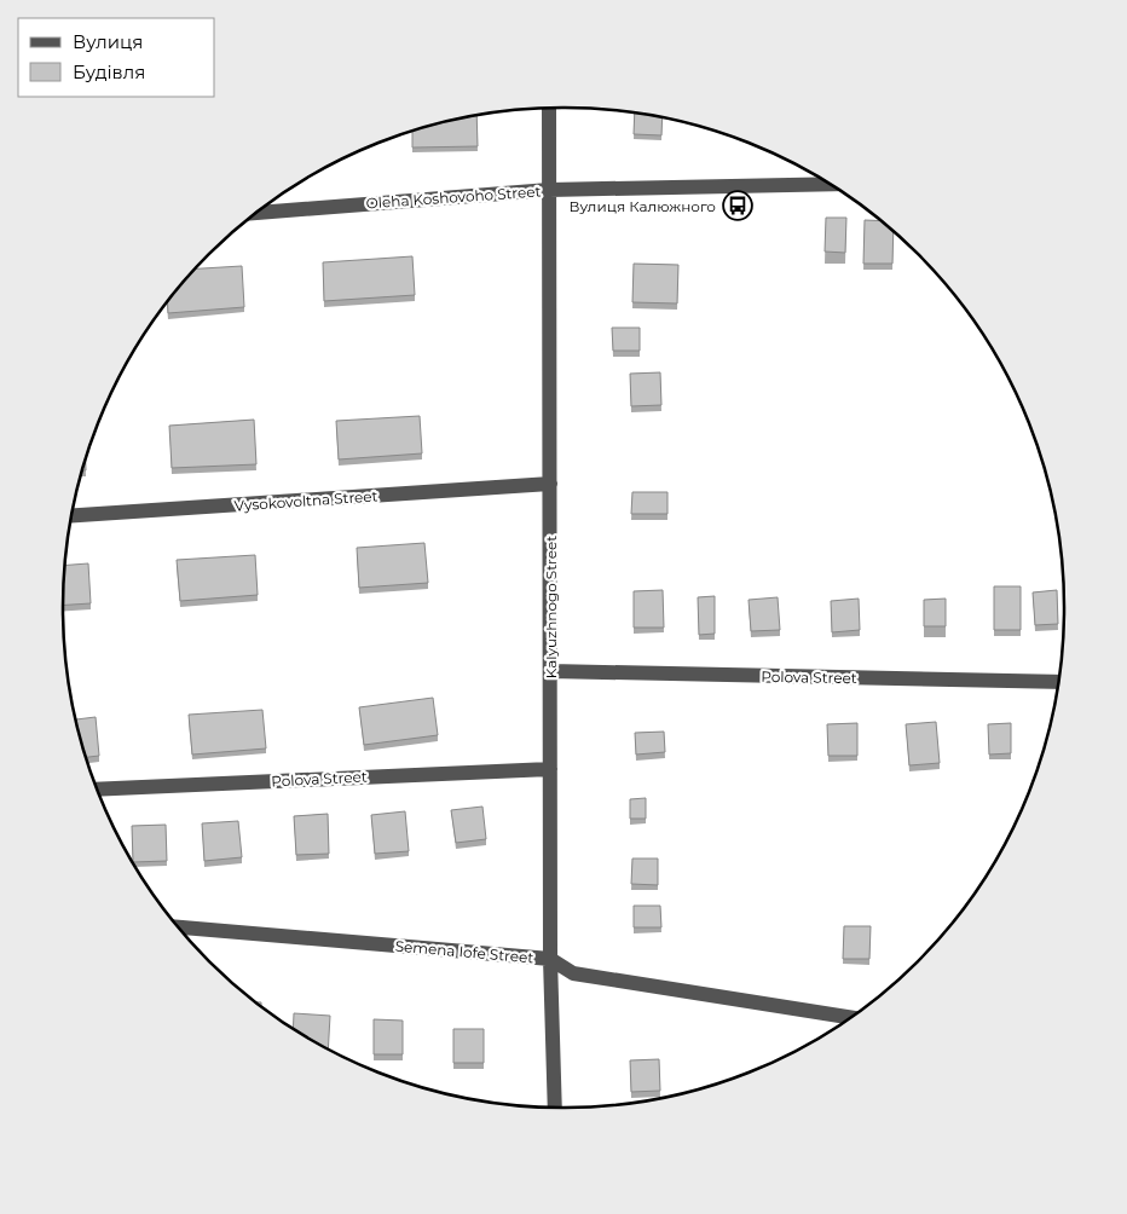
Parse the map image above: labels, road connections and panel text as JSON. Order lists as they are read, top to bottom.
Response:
{
  "streets": {
    "street": [
      "Oleha Koshovoho Street",
      "Vysokovoltna Street",
      "Kalyuzhnogo Street",
      "Polova Street",
      "Semena Iofe Street"
    ]
  },
  "crossings": [
    ["Oleha Koshovoho Street", "Kalyuzhnogo Street"],
    ["Vysokovoltna Street", "Kalyuzhnogo Street"],
    ["Kalyuzhnogo Street", "Polova Street"],
    ["Kalyuzhnogo Street", "Semena Iofe Street"]
  ],
  "places": {
    "bus stop": ["Вулиця Калюжного"]
  },
  "legend": ["Вулиця", "Будівля"]
}
